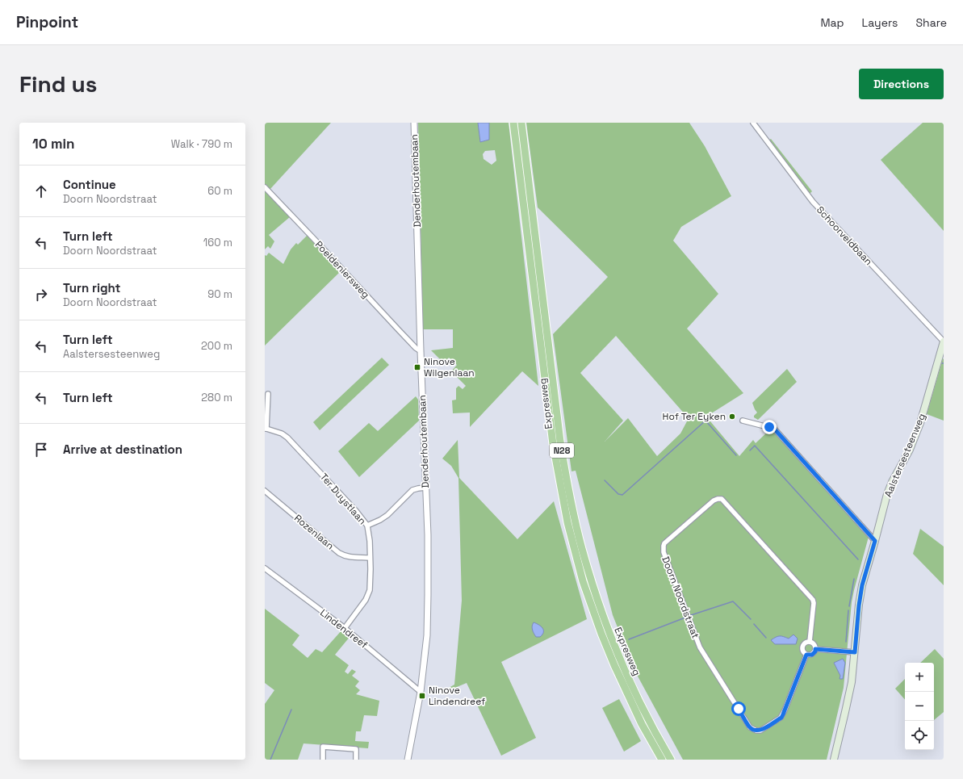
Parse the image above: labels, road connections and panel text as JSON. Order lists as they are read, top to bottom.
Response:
{
  "streets": {
    "highway": ["Expresweg", "N28"],
    "main road": ["Aalstersesteenweg"],
    "street": [
      "Denderhoutembaan",
      "Schoorveldbaan",
      "Poeldeniersweg",
      "Ter Duystlaan",
      "Rozenlaan",
      "Doorn Noordstraat",
      "Lindendreef"
    ]
  },
  "crossings": [
    ["Denderhoutembaan", "Poeldeniersweg"],
    ["Denderhoutembaan", "Lindendreef"],
    ["Schoorveldbaan", "Aalstersesteenweg"],
    ["Ter Duystlaan", "Rozenlaan"],
    ["Ter Duystlaan", "Lindendreef"]
  ],
  "places": {
    "transit": ["Ninove Wilgenlaan", "Ninove Lindendreef"],
    "other": ["Hof Ter Eyken"]
  },
  "page": {
    "header": "Pinpoint",
    "nav": ["Map", "Layers", "Share"],
    "buttons": "Directions",
    "title": "Find us",
    "heading": ["10 min", "Walk · 790 m"],
    "list": [
      ["Continue", "Doorn Noordstraat", "60 m"],
      ["Turn left", "Doorn Noordstraat", "160 m"],
      ["Turn right", "Doorn Noordstraat", "90 m"],
      ["Turn left", "Aalstersesteenweg", "200 m"],
      ["Turn left", "280 m"],
      "Arrive at destination"
    ],
    "map_buttons": ["+", "−"]
  }
}
